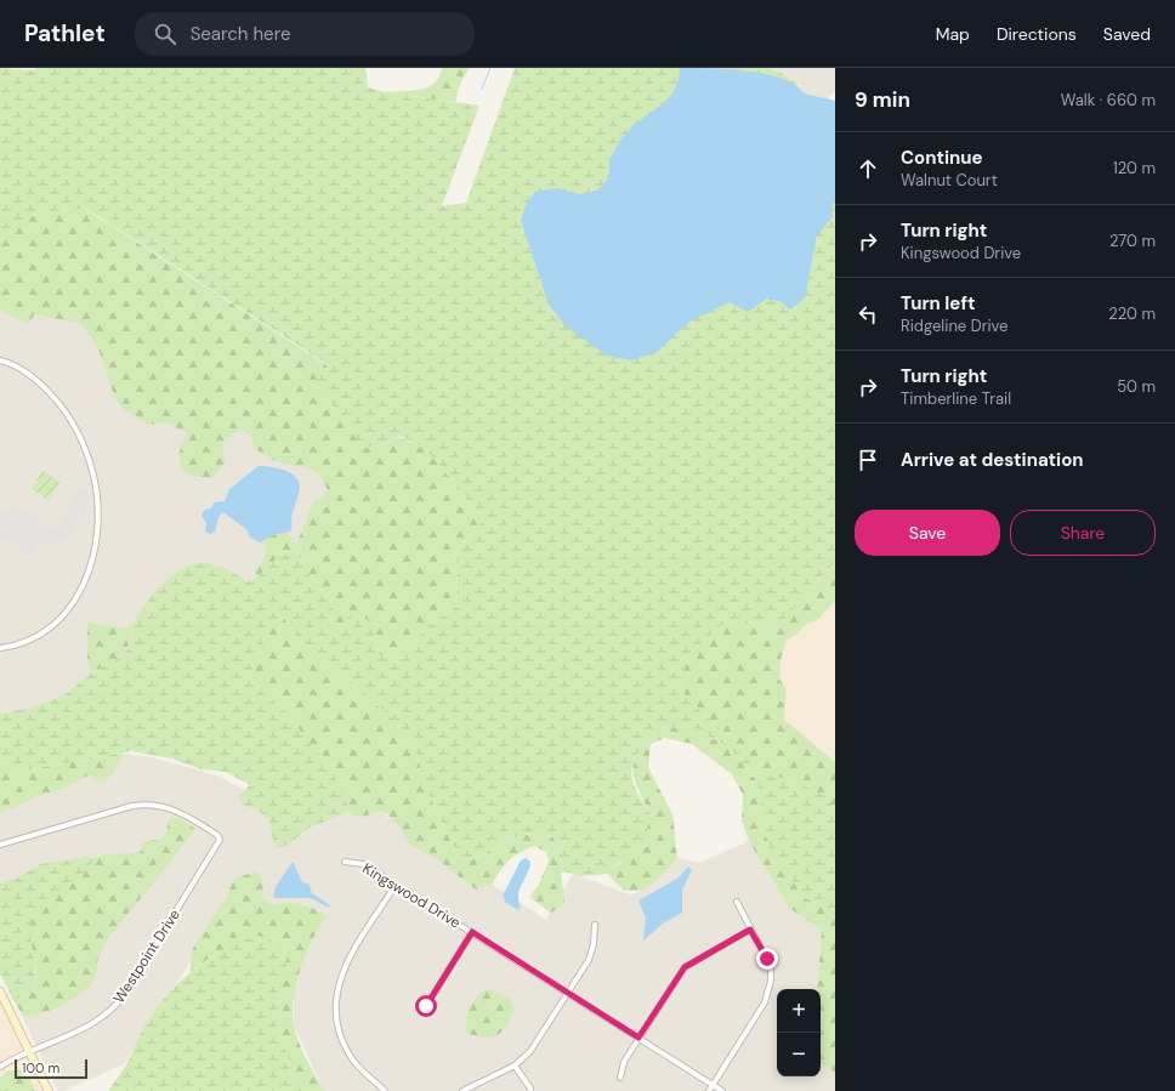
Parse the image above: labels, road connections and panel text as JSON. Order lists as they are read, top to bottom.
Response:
{
  "streets": {
    "street": ["Kingswood Drive", "Westpoint Drive"]
  },
  "scale_bar": "100 m",
  "page": {
    "header": "Pathlet",
    "search": "Search here",
    "nav": ["Map", "Directions", "Saved"],
    "heading": ["9 min", "Walk · 660 m"],
    "list": [
      ["Continue", "Walnut Court", "120 m"],
      ["Turn right", "Kingswood Drive", "270 m"],
      ["Turn left", "Ridgeline Drive", "220 m"],
      ["Turn right", "Timberline Trail", "50 m"],
      "Arrive at destination"
    ],
    "buttons": ["Save", "Share"],
    "map_buttons": ["+", "−"],
    "scale": "100 m"
  }
}
